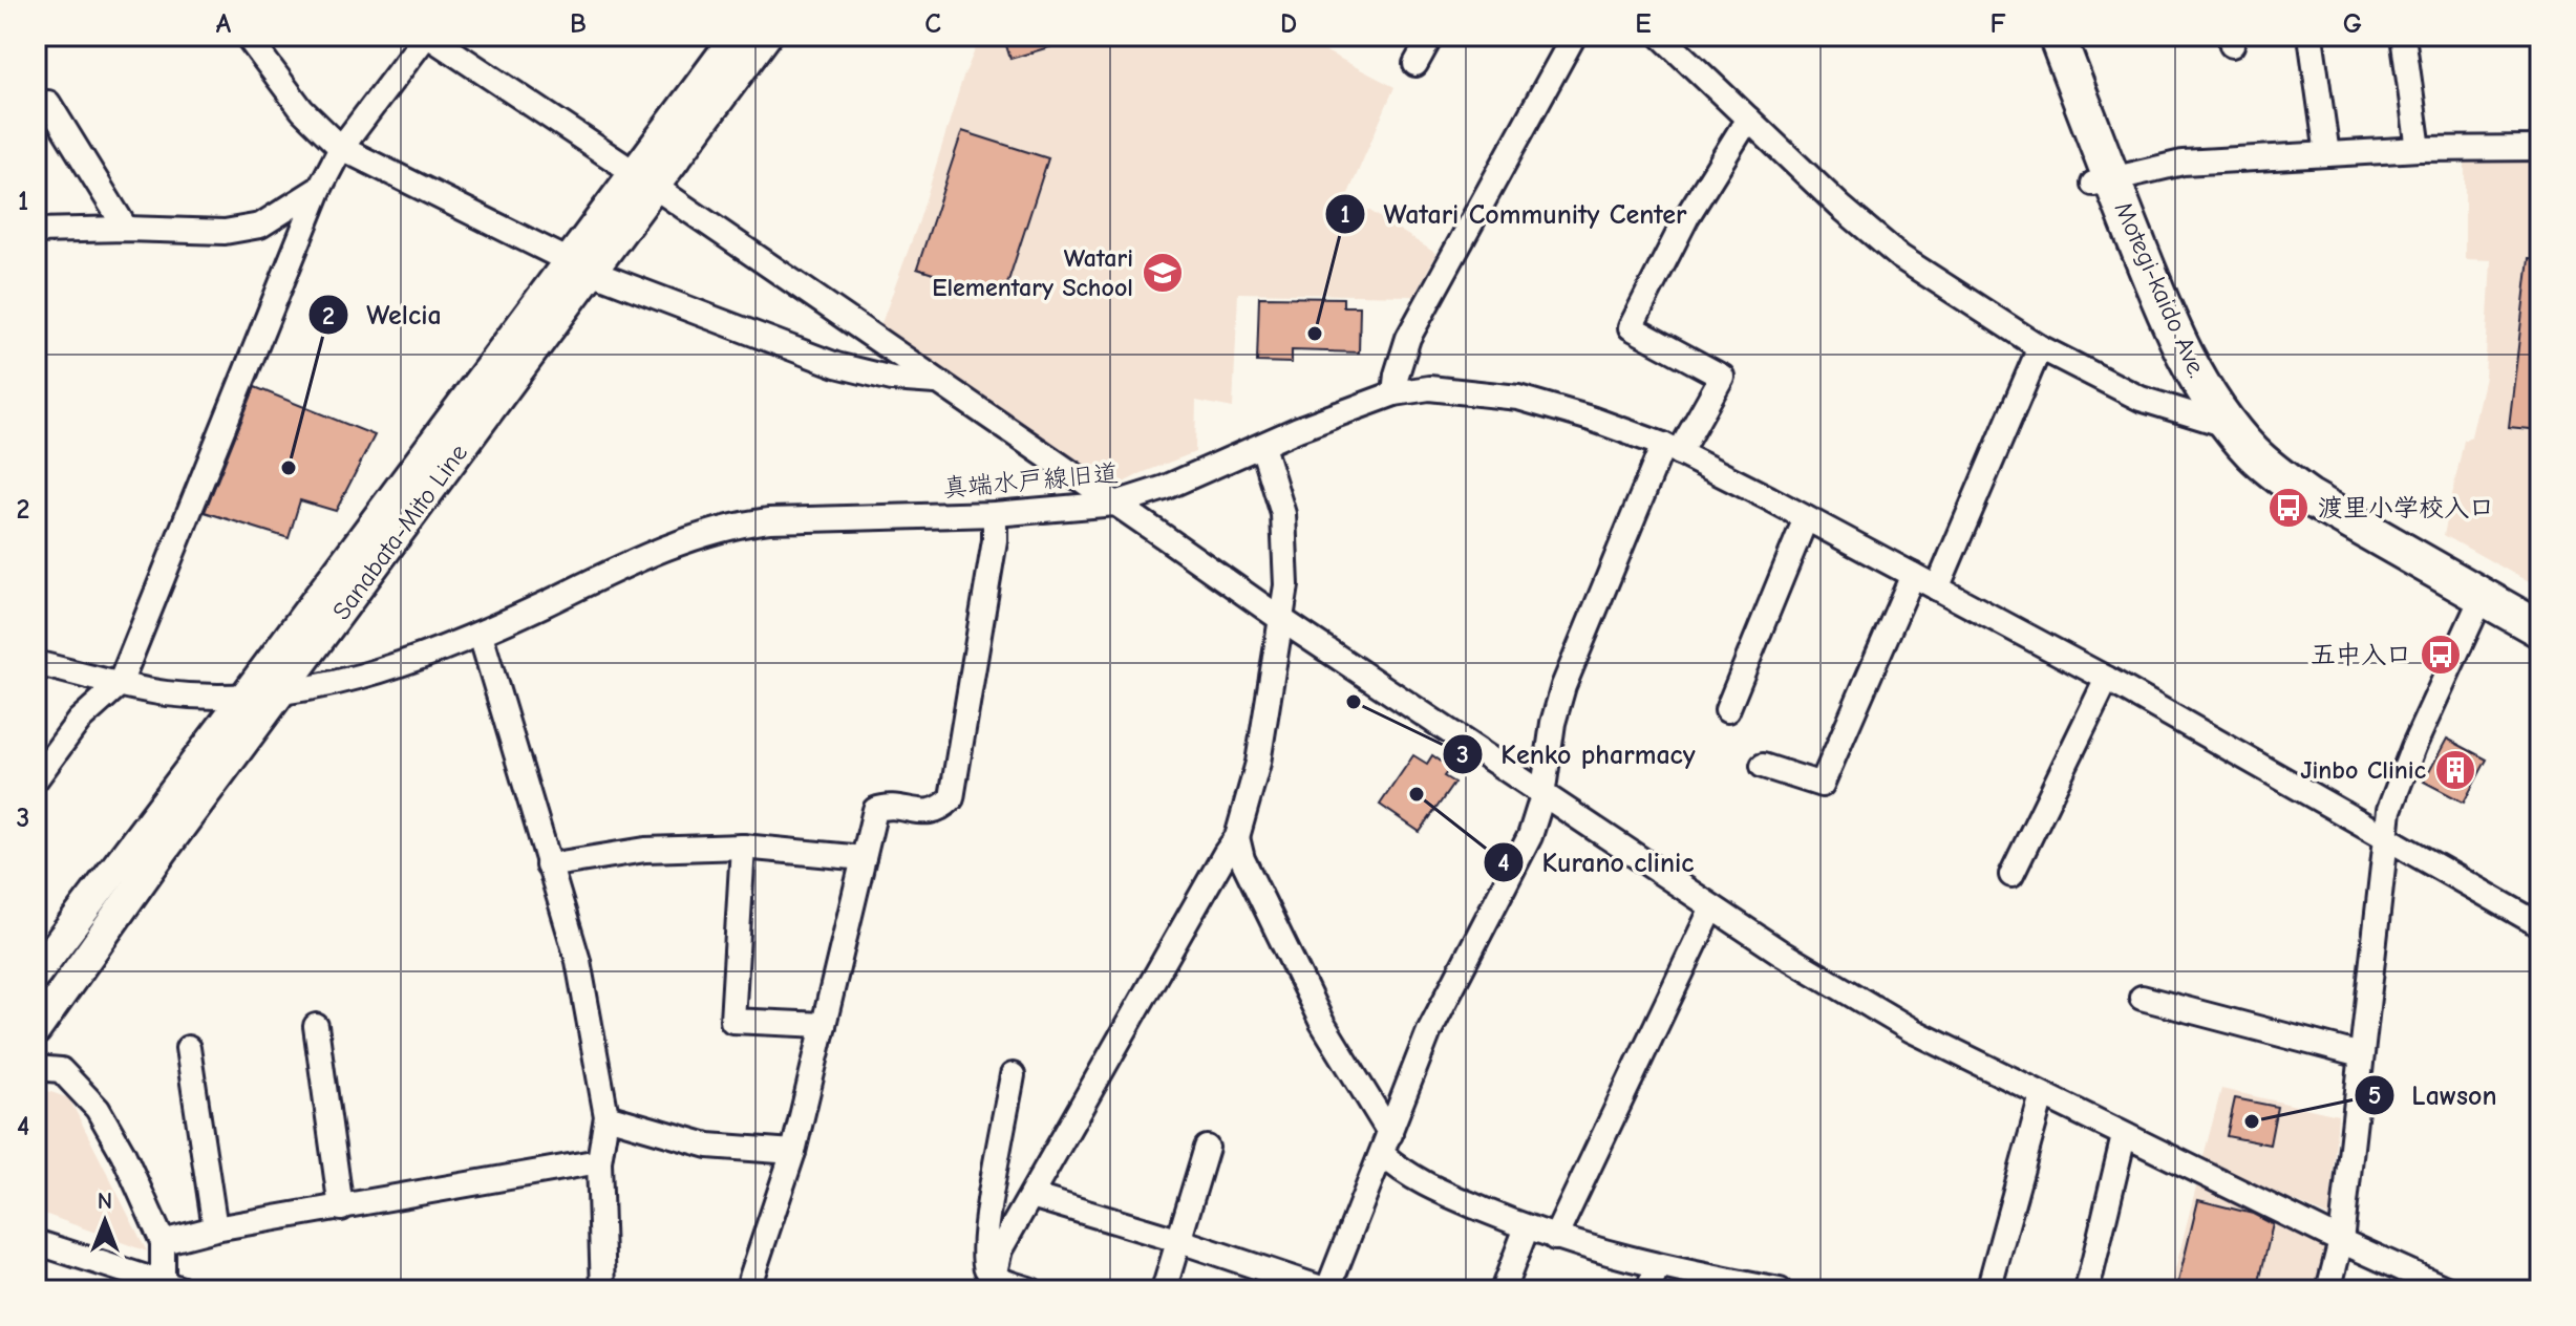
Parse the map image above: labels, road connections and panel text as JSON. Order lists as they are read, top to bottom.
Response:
{
  "streets": {
    "highway": ["Motegi-kaido Ave."],
    "main road": ["Sanabata-Mito Line"],
    "street": ["真端水戸線旧道"]
  },
  "crossings": [
    ["真端水戸線旧道", "Sanabata-Mito Line"]
  ],
  "places": {
    "school or university": ["Watari Elementary School"],
    "other": [
      "Watari Community Center",
      "Welcia",
      "Kenko pharmacy",
      "Kurano clinic",
      "Lawson"
    ],
    "bus stop": ["渡里小学校入口", "五中入口"],
    "building": ["Jinbo Clinic"]
  },
  "north": "top",
  "grid": {
    "columns": [
      "A",
      "B",
      "C",
      "D",
      "E",
      "F",
      "G"
    ],
    "rows": [
      "1",
      "2",
      "3",
      "4"
    ]
  }
}
